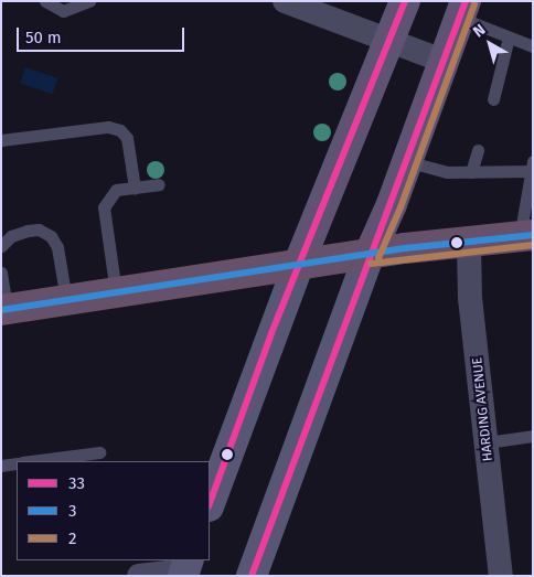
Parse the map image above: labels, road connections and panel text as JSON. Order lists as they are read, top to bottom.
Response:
{
  "streets": {
    "street": ["HARDING AVENUE"]
  },
  "lines": ["transit line 33", "transit line 2", "transit line 3"],
  "legend": ["33", "3", "2"],
  "scale_bar": "50 m",
  "north": "top left"
}
